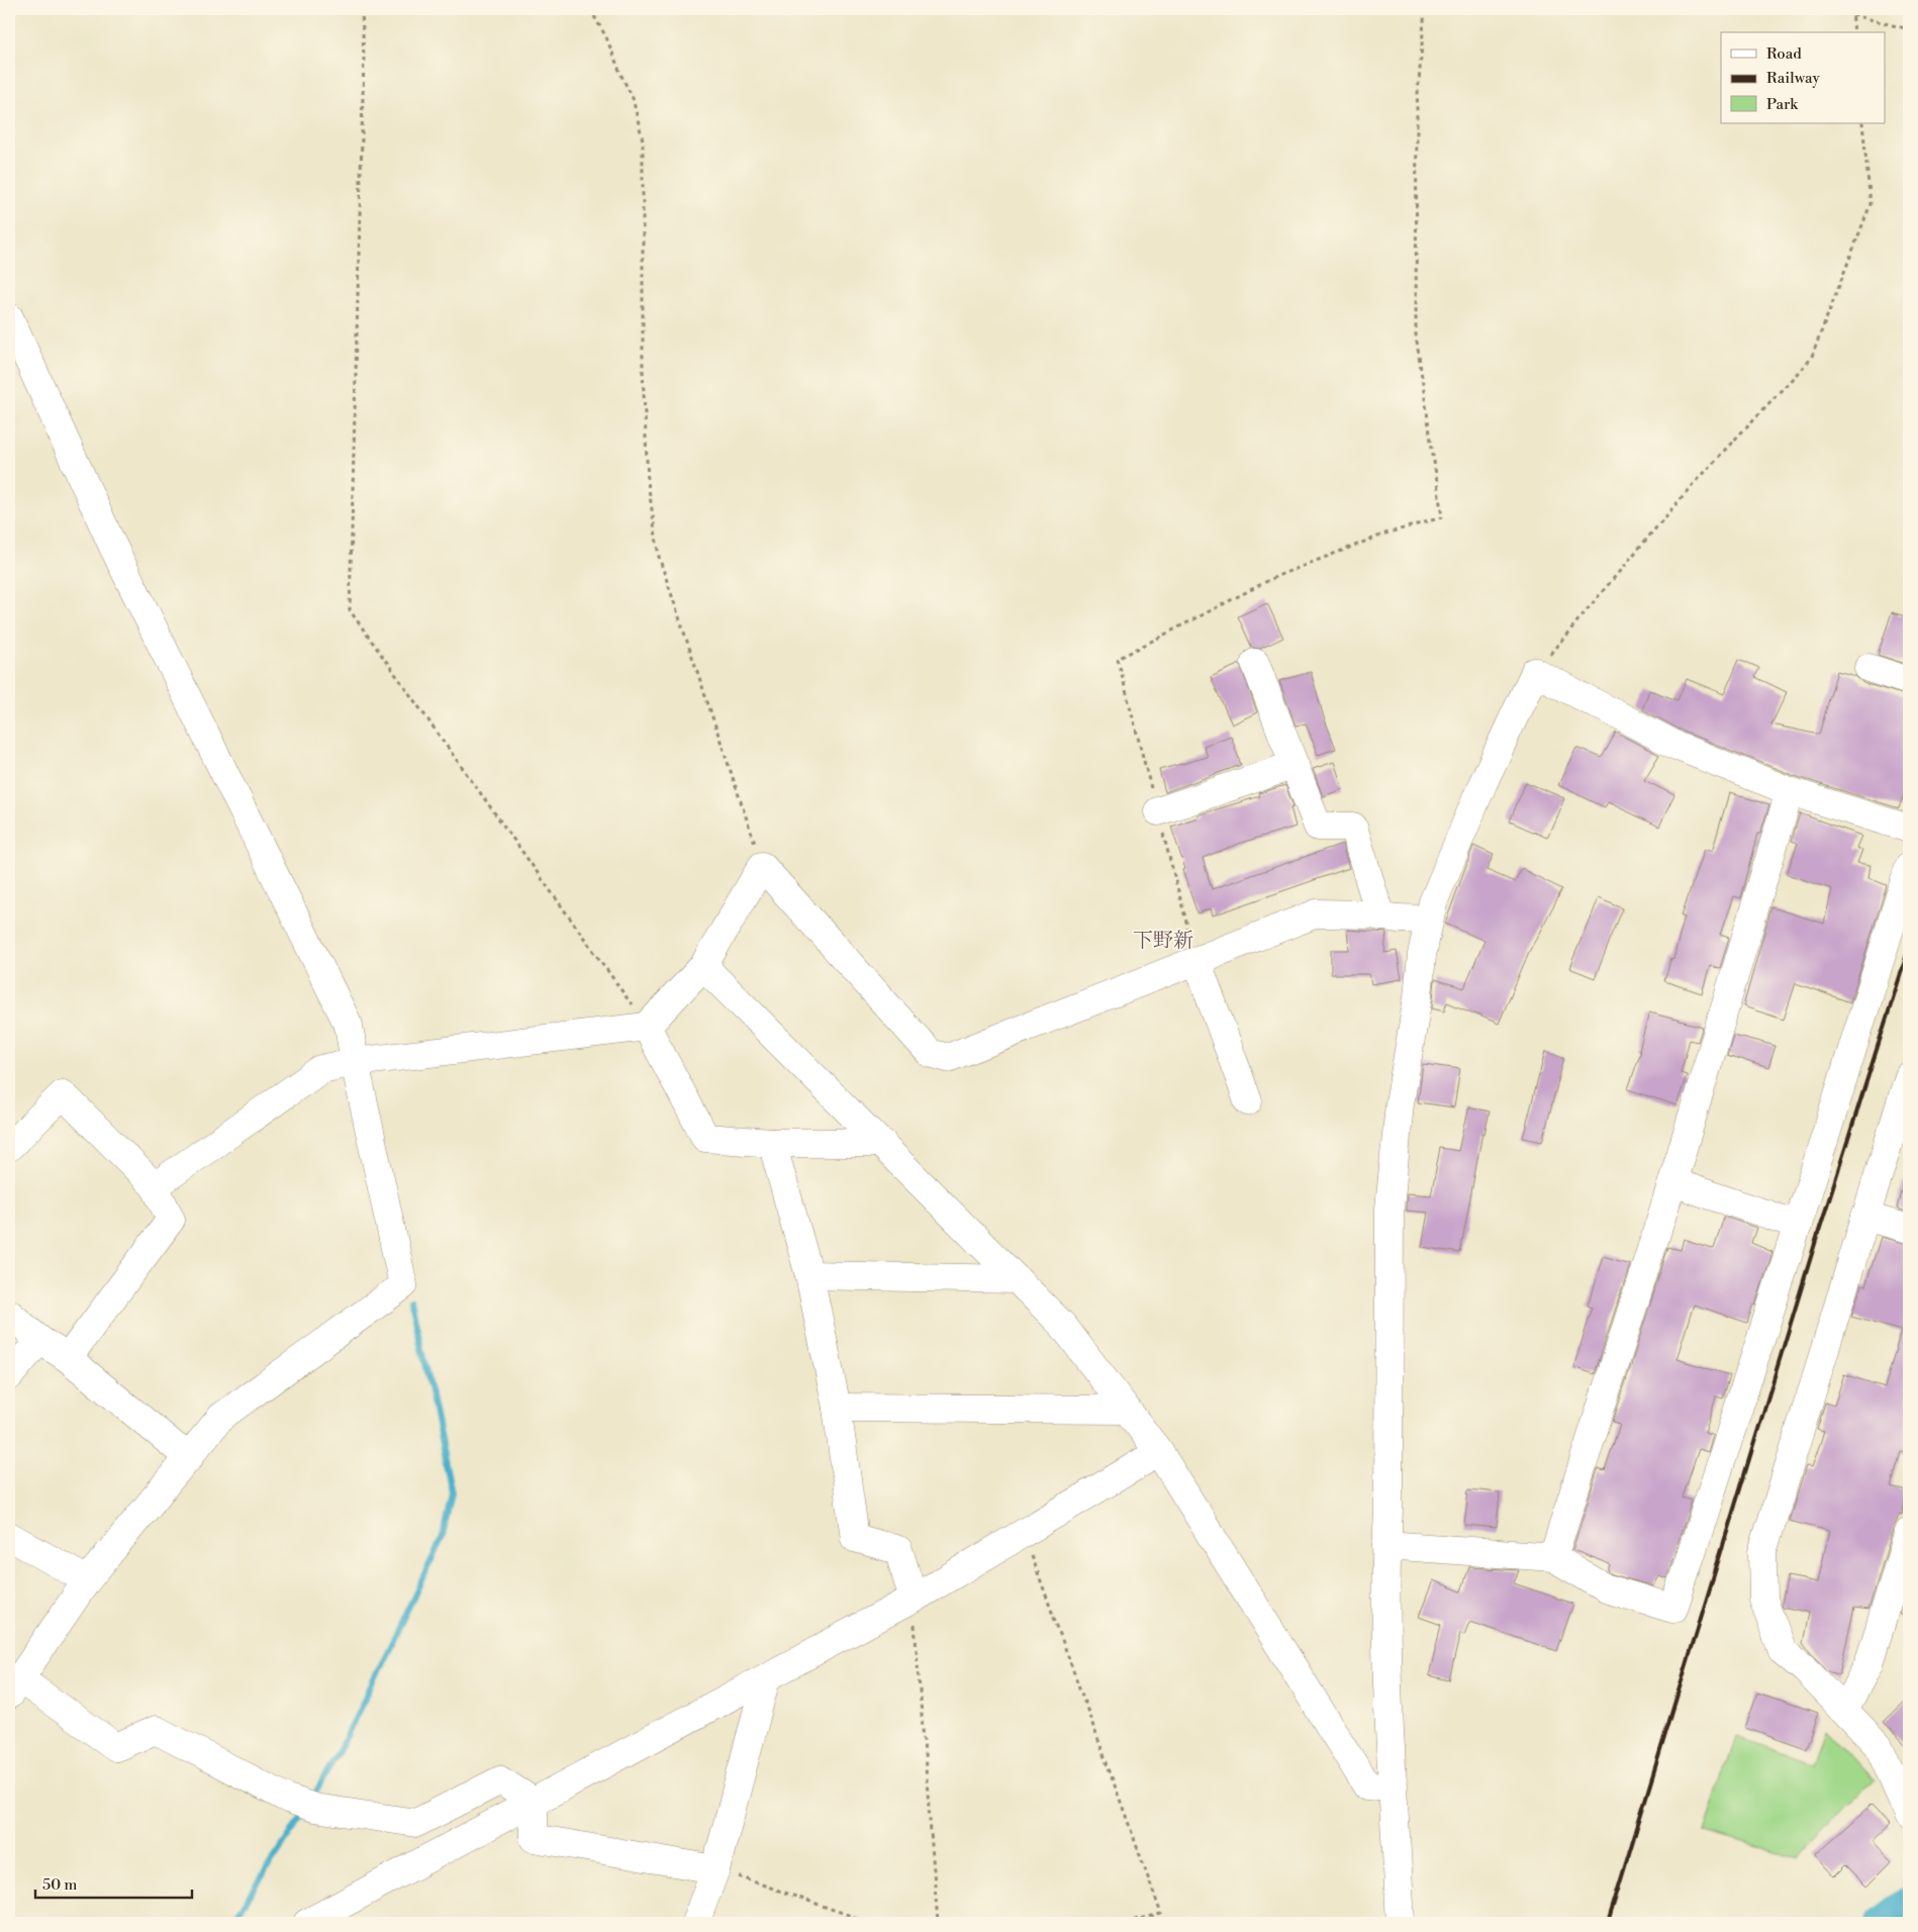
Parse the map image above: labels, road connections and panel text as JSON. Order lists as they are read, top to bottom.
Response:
{
  "districts": ["下野新"],
  "legend": ["Road", "Railway", "Park"],
  "scale_bar": "50 m"
}
